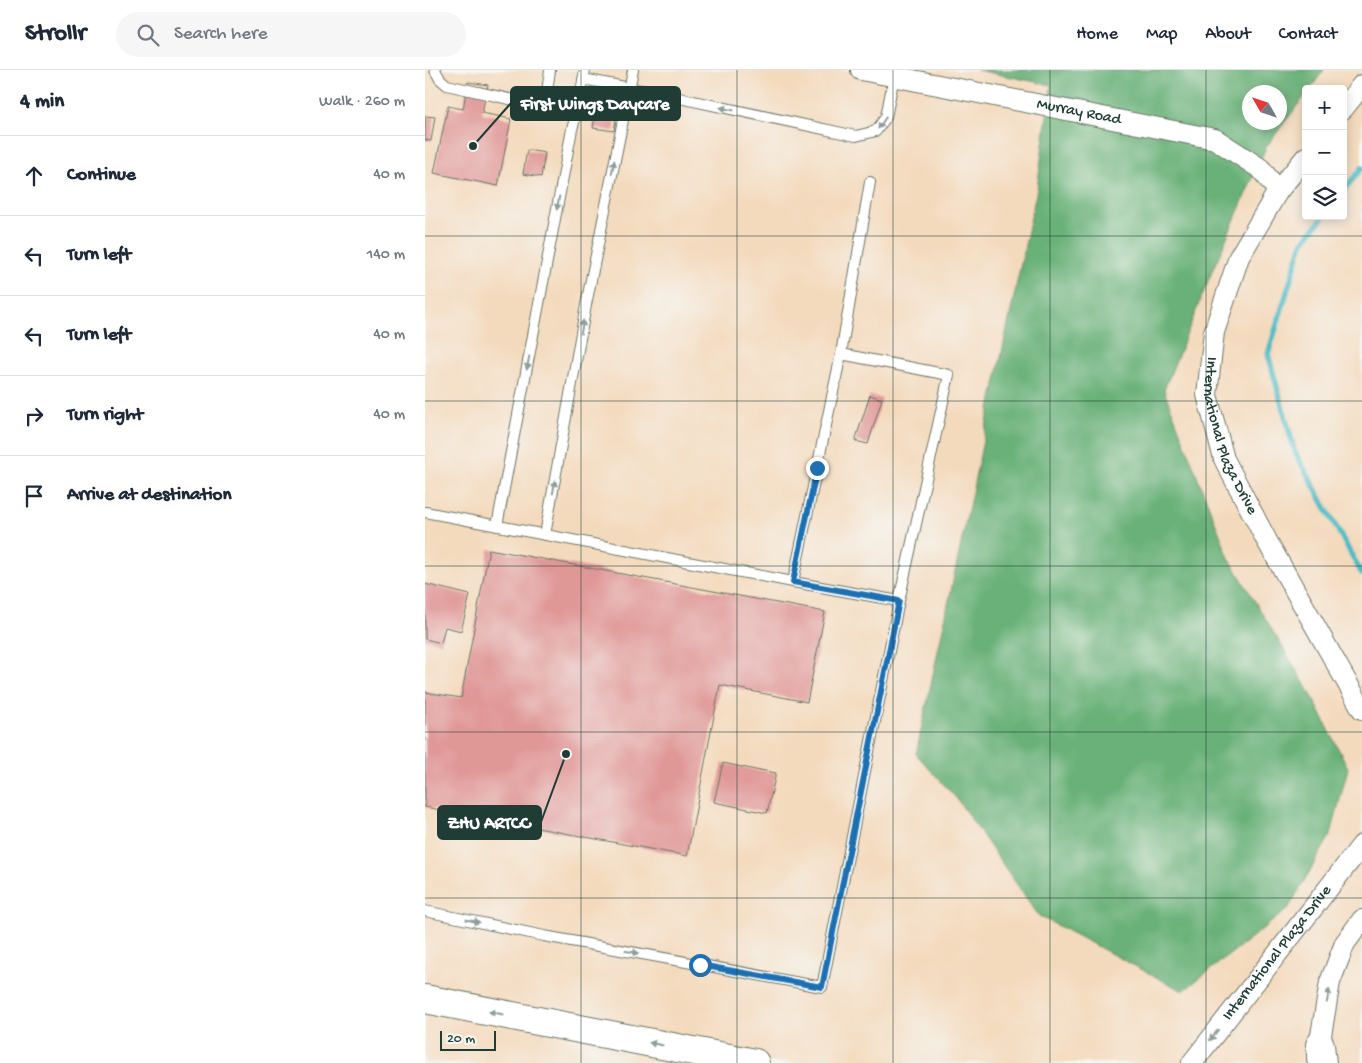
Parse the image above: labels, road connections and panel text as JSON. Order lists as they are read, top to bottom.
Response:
{
  "streets": {
    "street": ["Murray Road", "International Plaza Drive"]
  },
  "crossings": [
    ["Murray Road", "International Plaza Drive"]
  ],
  "places": ["First Wings Daycare", "ZHU ARTCC"],
  "scale_bar": "20 m",
  "north": "top left",
  "page": {
    "header": "Strollr",
    "search": "Search here",
    "nav": [
      "Home",
      "Map",
      "About",
      "Contact"
    ],
    "heading": ["4 min", "Walk · 260 m"],
    "map_buttons": ["+", "−"],
    "list": [
      ["Continue", "40 m"],
      ["Turn left", "140 m"],
      ["Turn left", "40 m"],
      ["Turn right", "40 m"],
      "Arrive at destination"
    ],
    "scale": "20 m"
  }
}
